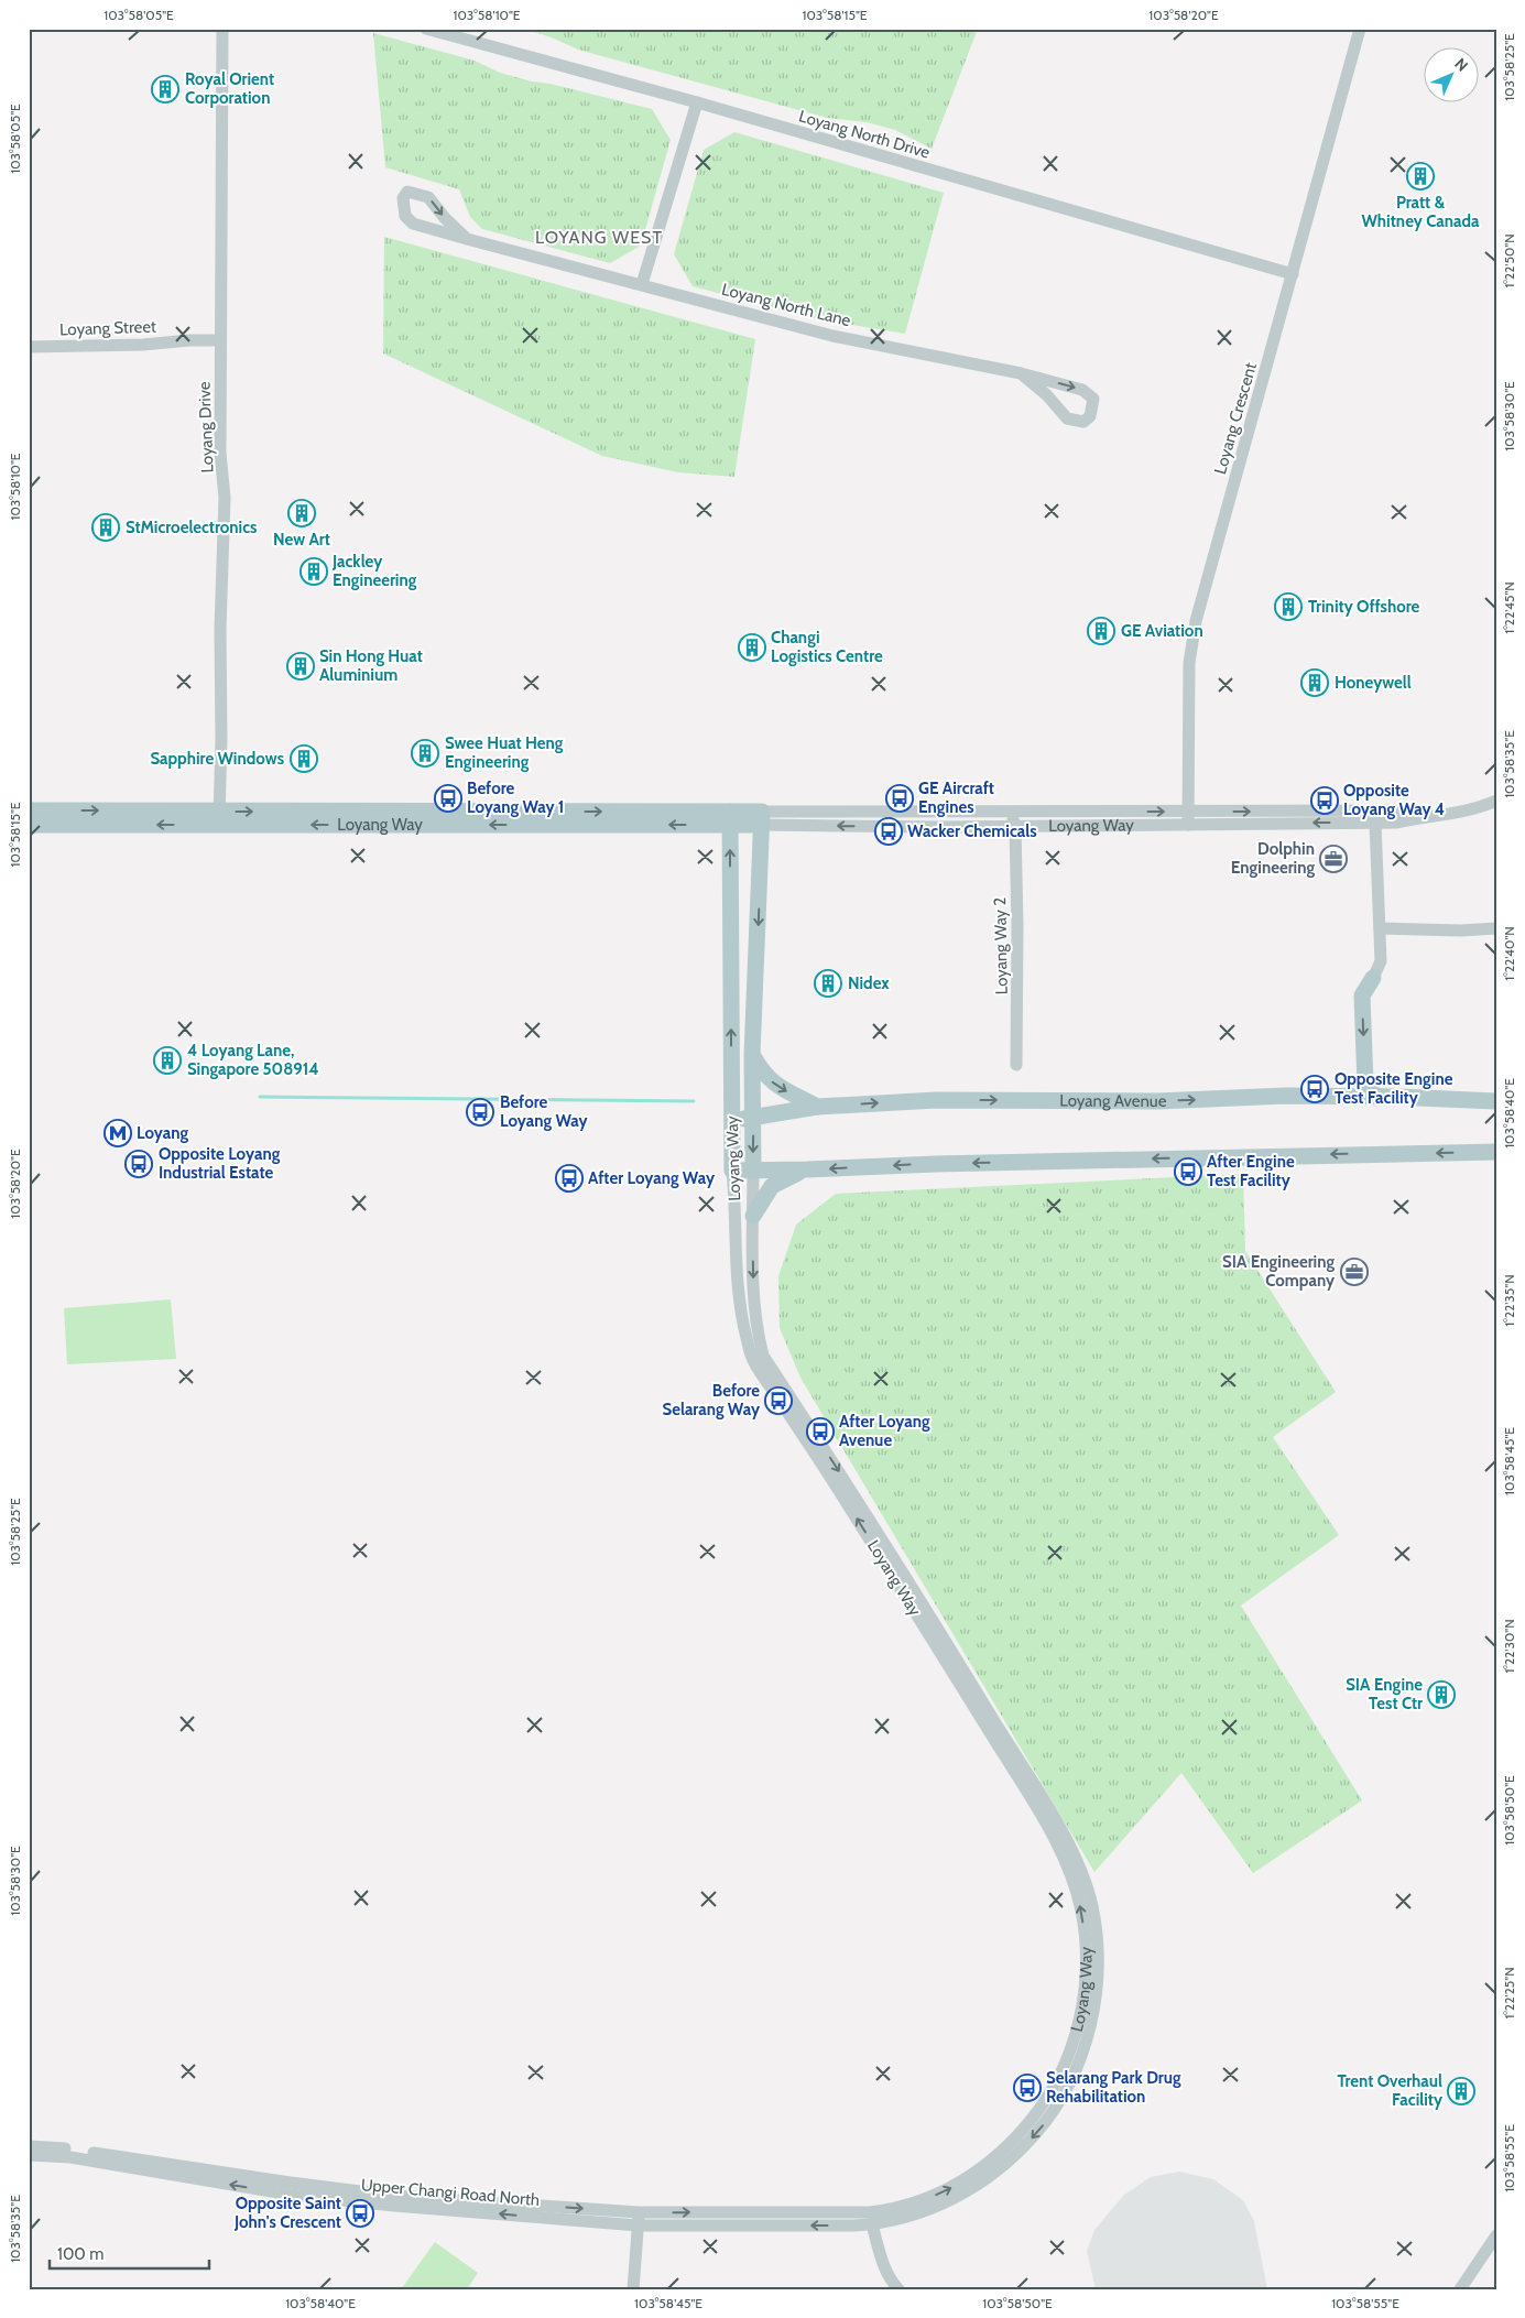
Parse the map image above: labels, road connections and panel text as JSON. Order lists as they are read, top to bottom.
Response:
{
  "streets": {
    "main road": ["Loyang Way", "Loyang Avenue"],
    "street": [
      "Loyang North Drive",
      "Loyang North Lane",
      "Loyang Street",
      "Loyang Crescent",
      "Loyang Drive",
      "Loyang Way 2",
      "Upper Changi Road North"
    ]
  },
  "crossings": [
    ["Loyang North Drive", "Loyang Crescent"],
    ["Loyang Street", "Loyang Drive"],
    ["Loyang Crescent", "Loyang Way"],
    ["Loyang Drive", "Loyang Way"],
    ["Loyang Way", "Loyang Way 2"],
    ["Loyang Way", "Loyang Avenue"],
    ["Loyang Way", "Upper Changi Road North"]
  ],
  "districts": ["LOYANG WEST"],
  "places": {
    "building": [
      "Royal Orient Corporation",
      "Pratt & Whitney Canada",
      "New Art",
      "StMicroelectronics",
      "Jackley Engineering",
      "Trinity Offshore",
      "GE Aviation",
      "Changi Logistics Centre",
      "Sin Hong Huat Aluminium",
      "Honeywell",
      "Swee Huat Heng Engineering",
      "Sapphire Windows",
      "Nidex",
      "4 Loyang Lane, Singapore 508914",
      "SIA Engine Test Ctr",
      "Trent Overhaul Facility"
    ],
    "bus stop": [
      "Before Loyang Way 1",
      "GE Aircraft Engines",
      "Opposite Loyang Way 4",
      "Wacker Chemicals",
      "Opposite Engine Test Facility",
      "Before Loyang Way",
      "Opposite Loyang Industrial Estate",
      "After Engine Test Facility",
      "After Loyang Way",
      "Before Selarang Way",
      "After Loyang Avenue",
      "Selarang Park Drug Rehabilitation",
      "Opposite Saint John's Crescent"
    ],
    "office": ["Dolphin Engineering", "SIA Engineering Company"],
    "metro station": ["Loyang"]
  },
  "scale_bar": "100 m",
  "north": "top right",
  "coordinates": [
    "103°58'05\"E",
    "103°58'10\"E",
    "103°58'15\"E",
    "103°58'20\"E",
    "103°58'25\"E",
    "1°22'50\"N",
    "103°58'30\"E",
    "1°22'45\"N",
    "103°58'35\"E",
    "1°22'40\"N",
    "103°58'40\"E",
    "1°22'35\"N",
    "103°58'45\"E",
    "1°22'30\"N",
    "103°58'50\"E",
    "1°22'25\"N",
    "103°58'55\"E"
  ]
}
